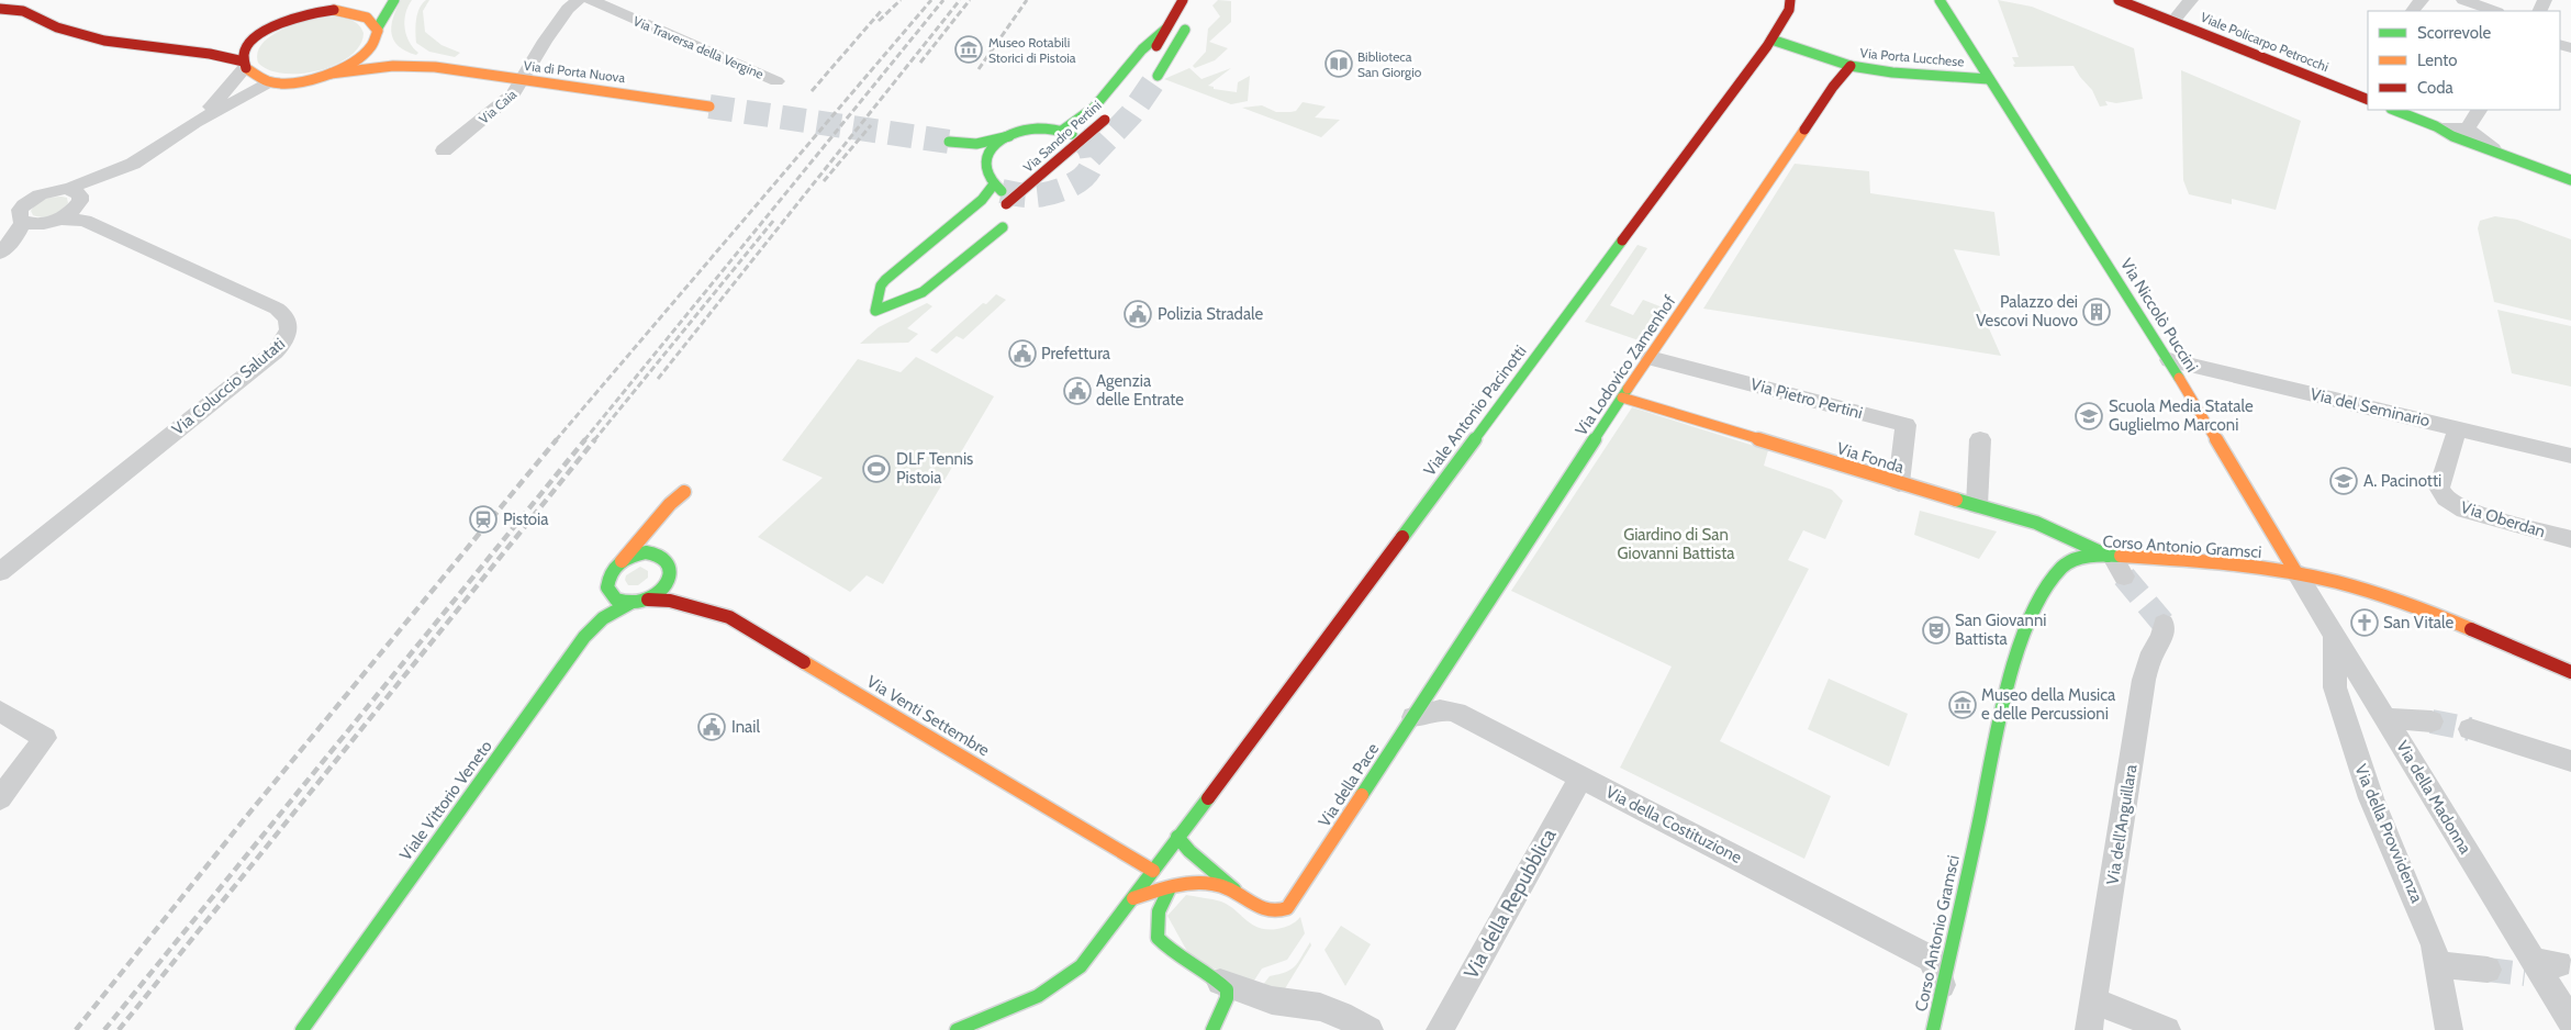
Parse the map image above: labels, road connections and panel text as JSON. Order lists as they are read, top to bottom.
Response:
{
  "streets": {
    "street": [
      "Viale Policarpo Petrocchi",
      "Via Traversa della Vergine",
      "Via Porta Lucchese",
      "Via di Porta Nuova",
      "Via Caia",
      "Via Sandro Pertini",
      "Via Niccolò Puccini",
      "Via Lodovico Zamenhof",
      "Via Coluccio Salutati",
      "Via Pietro Pertini",
      "Via del Seminario",
      "Viale Antonio Pacinotti",
      "Via Fonda",
      "Via Oberdan",
      "Corso Antonio Gramsci",
      "Via Venti Settembre",
      "Via della Pace",
      "Via della Madonna",
      "Viale Vittorio Veneto",
      "Via della Costituzione",
      "Via dell'Anguillara",
      "Via della Provvidenza",
      "Via della Repubblica"
    ]
  },
  "crossings": [
    ["Via Porta Lucchese", "Via Niccolò Puccini"],
    ["Via Porta Lucchese", "Via Lodovico Zamenhof"],
    ["Via Porta Lucchese", "Viale Antonio Pacinotti"],
    ["Via di Porta Nuova", "Via Caia"],
    ["Via Niccolò Puccini", "Via del Seminario"],
    ["Via Niccolò Puccini", "Corso Antonio Gramsci"],
    ["Via Niccolò Puccini", "Via della Madonna"],
    ["Via Lodovico Zamenhof", "Via Pietro Pertini"],
    ["Via Lodovico Zamenhof", "Via Fonda"],
    ["Via Lodovico Zamenhof", "Via della Pace"],
    ["Via Pietro Pertini", "Via Fonda"],
    ["Via del Seminario", "Via Oberdan"],
    ["Viale Antonio Pacinotti", "Via Venti Settembre"],
    ["Via Fonda", "Corso Antonio Gramsci"],
    ["Corso Antonio Gramsci", "Via della Madonna"],
    ["Corso Antonio Gramsci", "Via della Costituzione"],
    ["Via Venti Settembre", "Viale Vittorio Veneto"],
    ["Via della Pace", "Via della Costituzione"],
    ["Via della Madonna", "Via della Provvidenza"],
    ["Via della Costituzione", "Via della Repubblica"]
  ],
  "parks": ["Giardino di San Giovanni Battista"],
  "places": {
    "museum": ["Museo Rotabili Storici di Pistoia", "Museo della Musica e delle Percussioni"],
    "library": ["Biblioteca San Giorgio"],
    "building": ["Palazzo dei Vescovi Nuovo"],
    "public building": [
      "Polizia Stradale",
      "Prefettura",
      "Agenzia delle Entrate",
      "Inail"
    ],
    "school or university": ["Scuola Media Statale Guglielmo Marconi", "A. Pacinotti"],
    "sports": ["DLF Tennis Pistoia"],
    "station": ["Pistoia"],
    "church": ["San Vitale"],
    "theatre": ["San Giovanni Battista"]
  },
  "legend": ["Scorrevole", "Lento", "Coda"]
}
